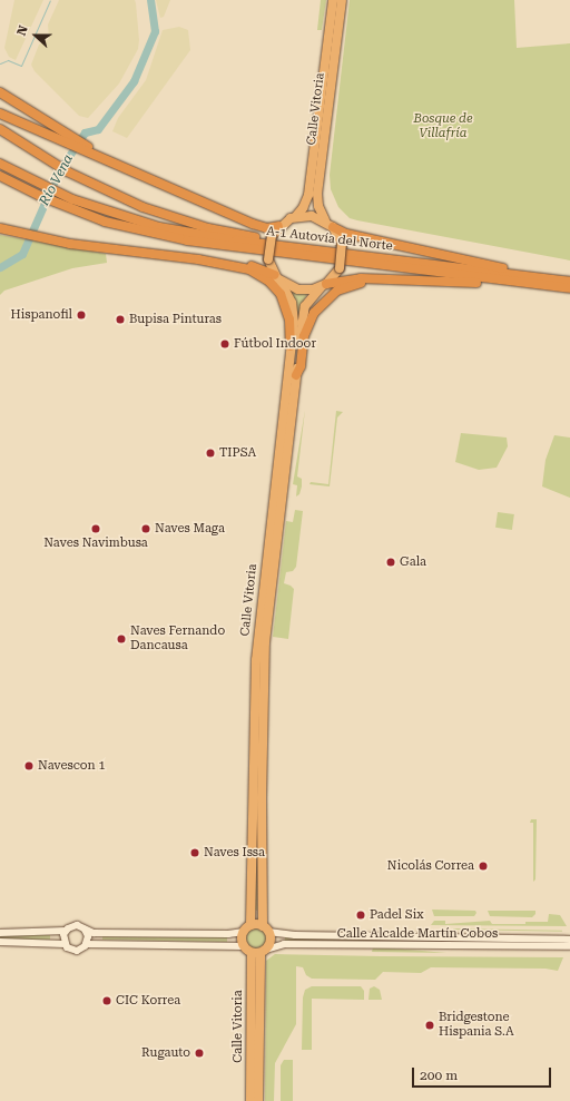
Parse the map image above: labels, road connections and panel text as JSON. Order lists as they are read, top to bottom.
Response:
{
  "streets": {
    "highway": ["Calle Vitoria", "A-1 Autovía del Norte"],
    "main road": ["Calle Alcalde Martín Cobos"]
  },
  "crossings": [
    ["Calle Vitoria", "Calle Alcalde Martín Cobos"]
  ],
  "water": ["Río Vena"],
  "parks": ["Bosque de Villafría"],
  "places": [
    "Hispanofil",
    "Bupisa Pinturas",
    "Fútbol Indoor",
    "TIPSA",
    "Naves Navimbusa",
    "Naves Maga",
    "Gala",
    "Naves Fernando Dancausa",
    "Navescon 1",
    "Naves Issa",
    "Nicolás Correa",
    "Padel Six",
    "CIC Korrea",
    "Bridgestone Hispania S.A",
    "Rugauto"
  ],
  "scale_bar": "200 m",
  "north": "left"
}
